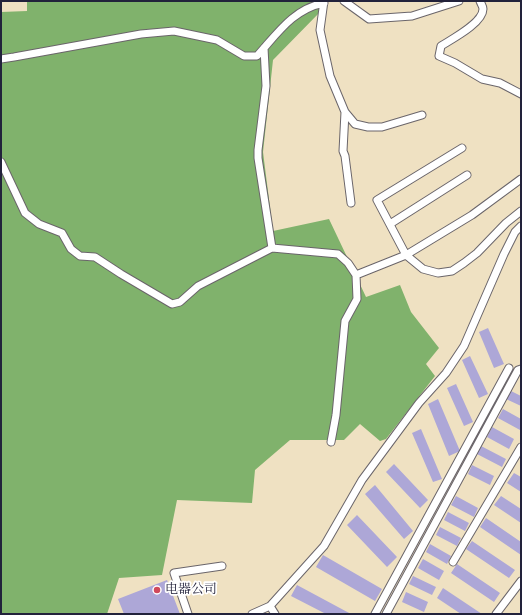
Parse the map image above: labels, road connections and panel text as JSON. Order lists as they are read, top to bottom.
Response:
{
  "places": ["电器公司"]
}
